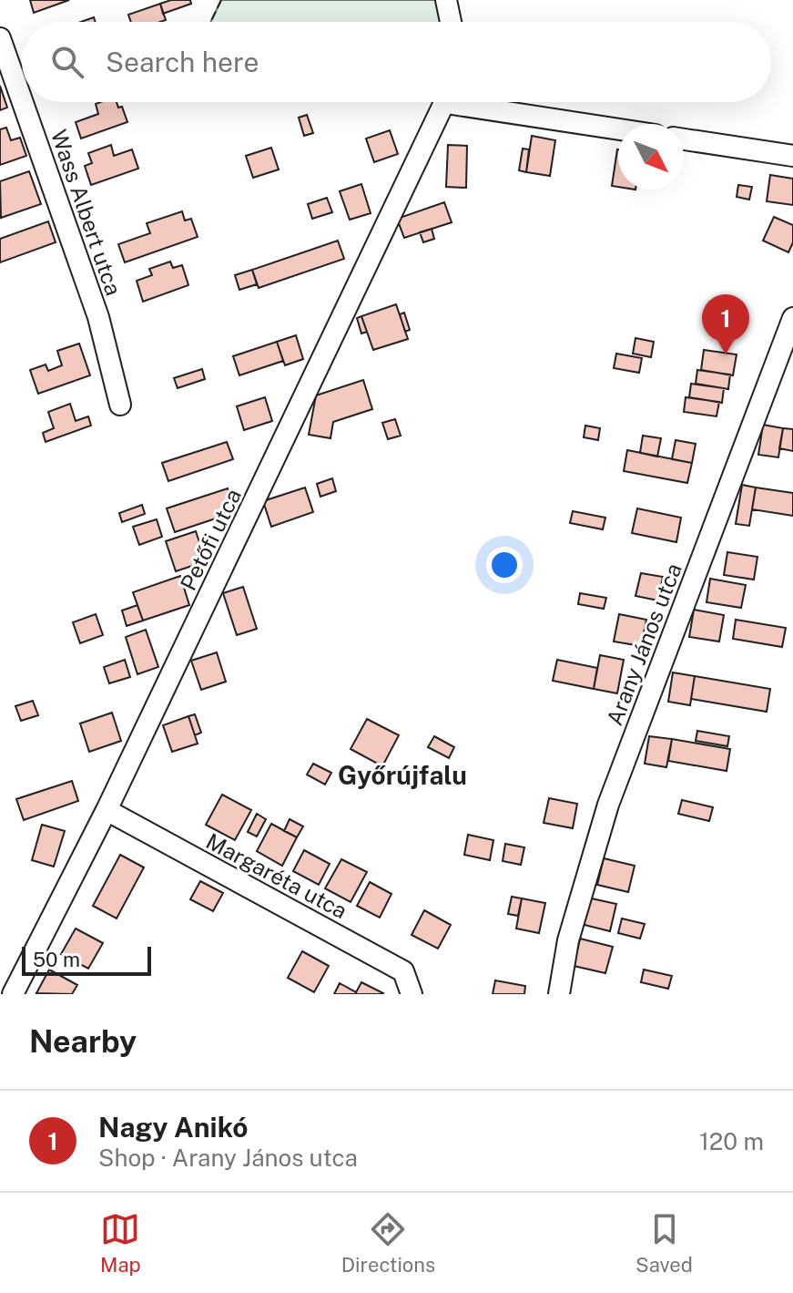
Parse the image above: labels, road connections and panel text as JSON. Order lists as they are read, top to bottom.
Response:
{
  "streets": {
    "street": [
      "Wass Albert utca",
      "Petőfi utca",
      "Arany János utca",
      "Margaréta utca"
    ]
  },
  "crossings": [
    ["Petőfi utca", "Margaréta utca"]
  ],
  "districts": ["Győrújfalu"],
  "scale_bar": "50 m",
  "north": "bottom right",
  "page": {
    "search": "Search here",
    "pins": "1",
    "scale": "50 m",
    "heading": "Nearby",
    "list": [
      {
        "mark": "1",
        "name": "Nagy Anikó",
        "note": "Shop · Arany János utca",
        "value": "120 m"
      }
    ],
    "nav": ["Map", "Directions", "Saved"]
  }
}
